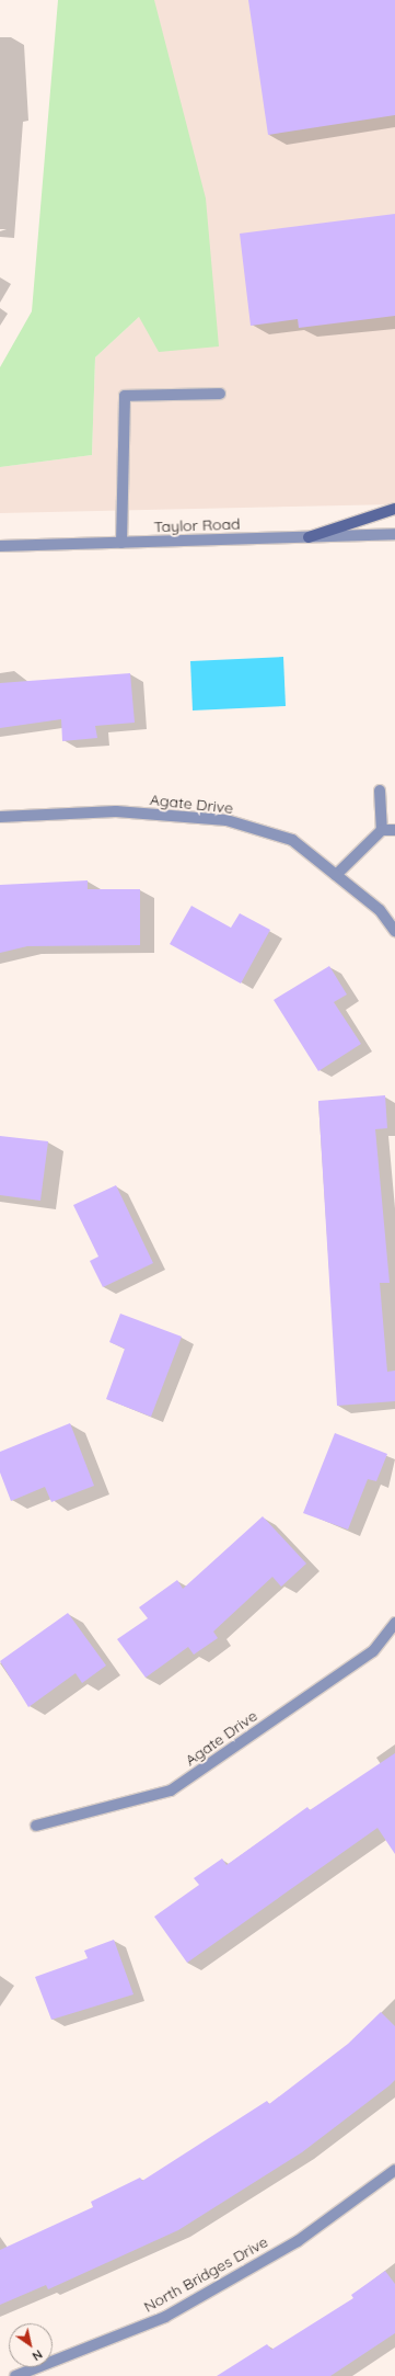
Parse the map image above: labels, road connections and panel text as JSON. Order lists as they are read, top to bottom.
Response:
{
  "streets": {
    "street": ["Taylor Road", "Agate Drive", "North Bridges Drive"]
  },
  "north": "bottom right"
}
